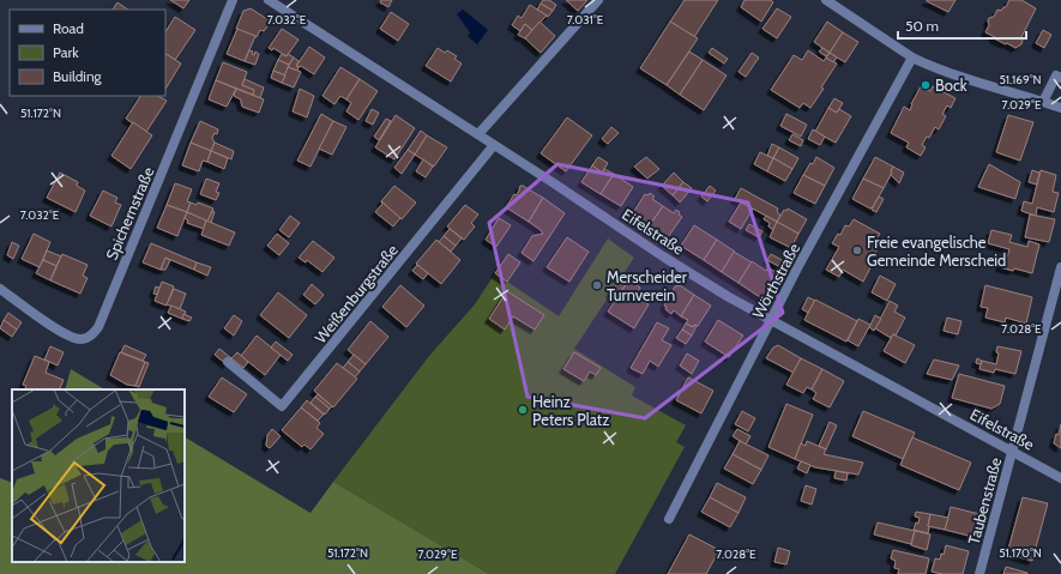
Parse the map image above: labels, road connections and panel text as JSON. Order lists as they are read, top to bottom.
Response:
{
  "streets": {
    "street": [
      "Spichernstraße",
      "Eifelstraße",
      "Wörthstraße",
      "Weißenburgstraße",
      "Taubenstraße"
    ]
  },
  "crossings": [
    ["Eifelstraße", "Wörthstraße"],
    ["Eifelstraße", "Weißenburgstraße"],
    ["Eifelstraße", "Taubenstraße"]
  ],
  "places": [
    "Bock",
    "Freie evangelische Gemeinde Merscheid",
    "Merscheider Turnverein",
    "Heinz Peters Platz"
  ],
  "legend": ["Road", "Park", "Building"],
  "scale_bar": "50 m",
  "coordinates": [
    "7.032°E",
    "7.031°E",
    "51.169°N",
    "7.029°E",
    "51.172°N",
    "7.028°E",
    "51.170°N"
  ]
}
